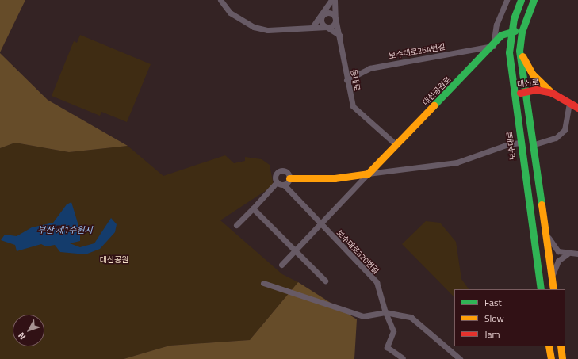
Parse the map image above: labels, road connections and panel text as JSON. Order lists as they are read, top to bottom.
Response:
{
  "streets": {
    "main road": ["대신로", "대신공원로", "보수대로"],
    "street": ["보수대로264번길", "동대로", "보수대로320번길"]
  },
  "crossings": [
    ["보수대로264번길", "동대로"],
    ["보수대로264번길", "대신공원로"],
    ["동대로", "대신공원로"],
    ["대신로", "보수대로"],
    ["대신공원로", "보수대로"],
    ["대신공원로", "보수대로320번길"]
  ],
  "water": ["부산 제1수원지"],
  "parks": ["대신공원"],
  "legend": ["Fast", "Slow", "Jam"],
  "north": "bottom left"
}
